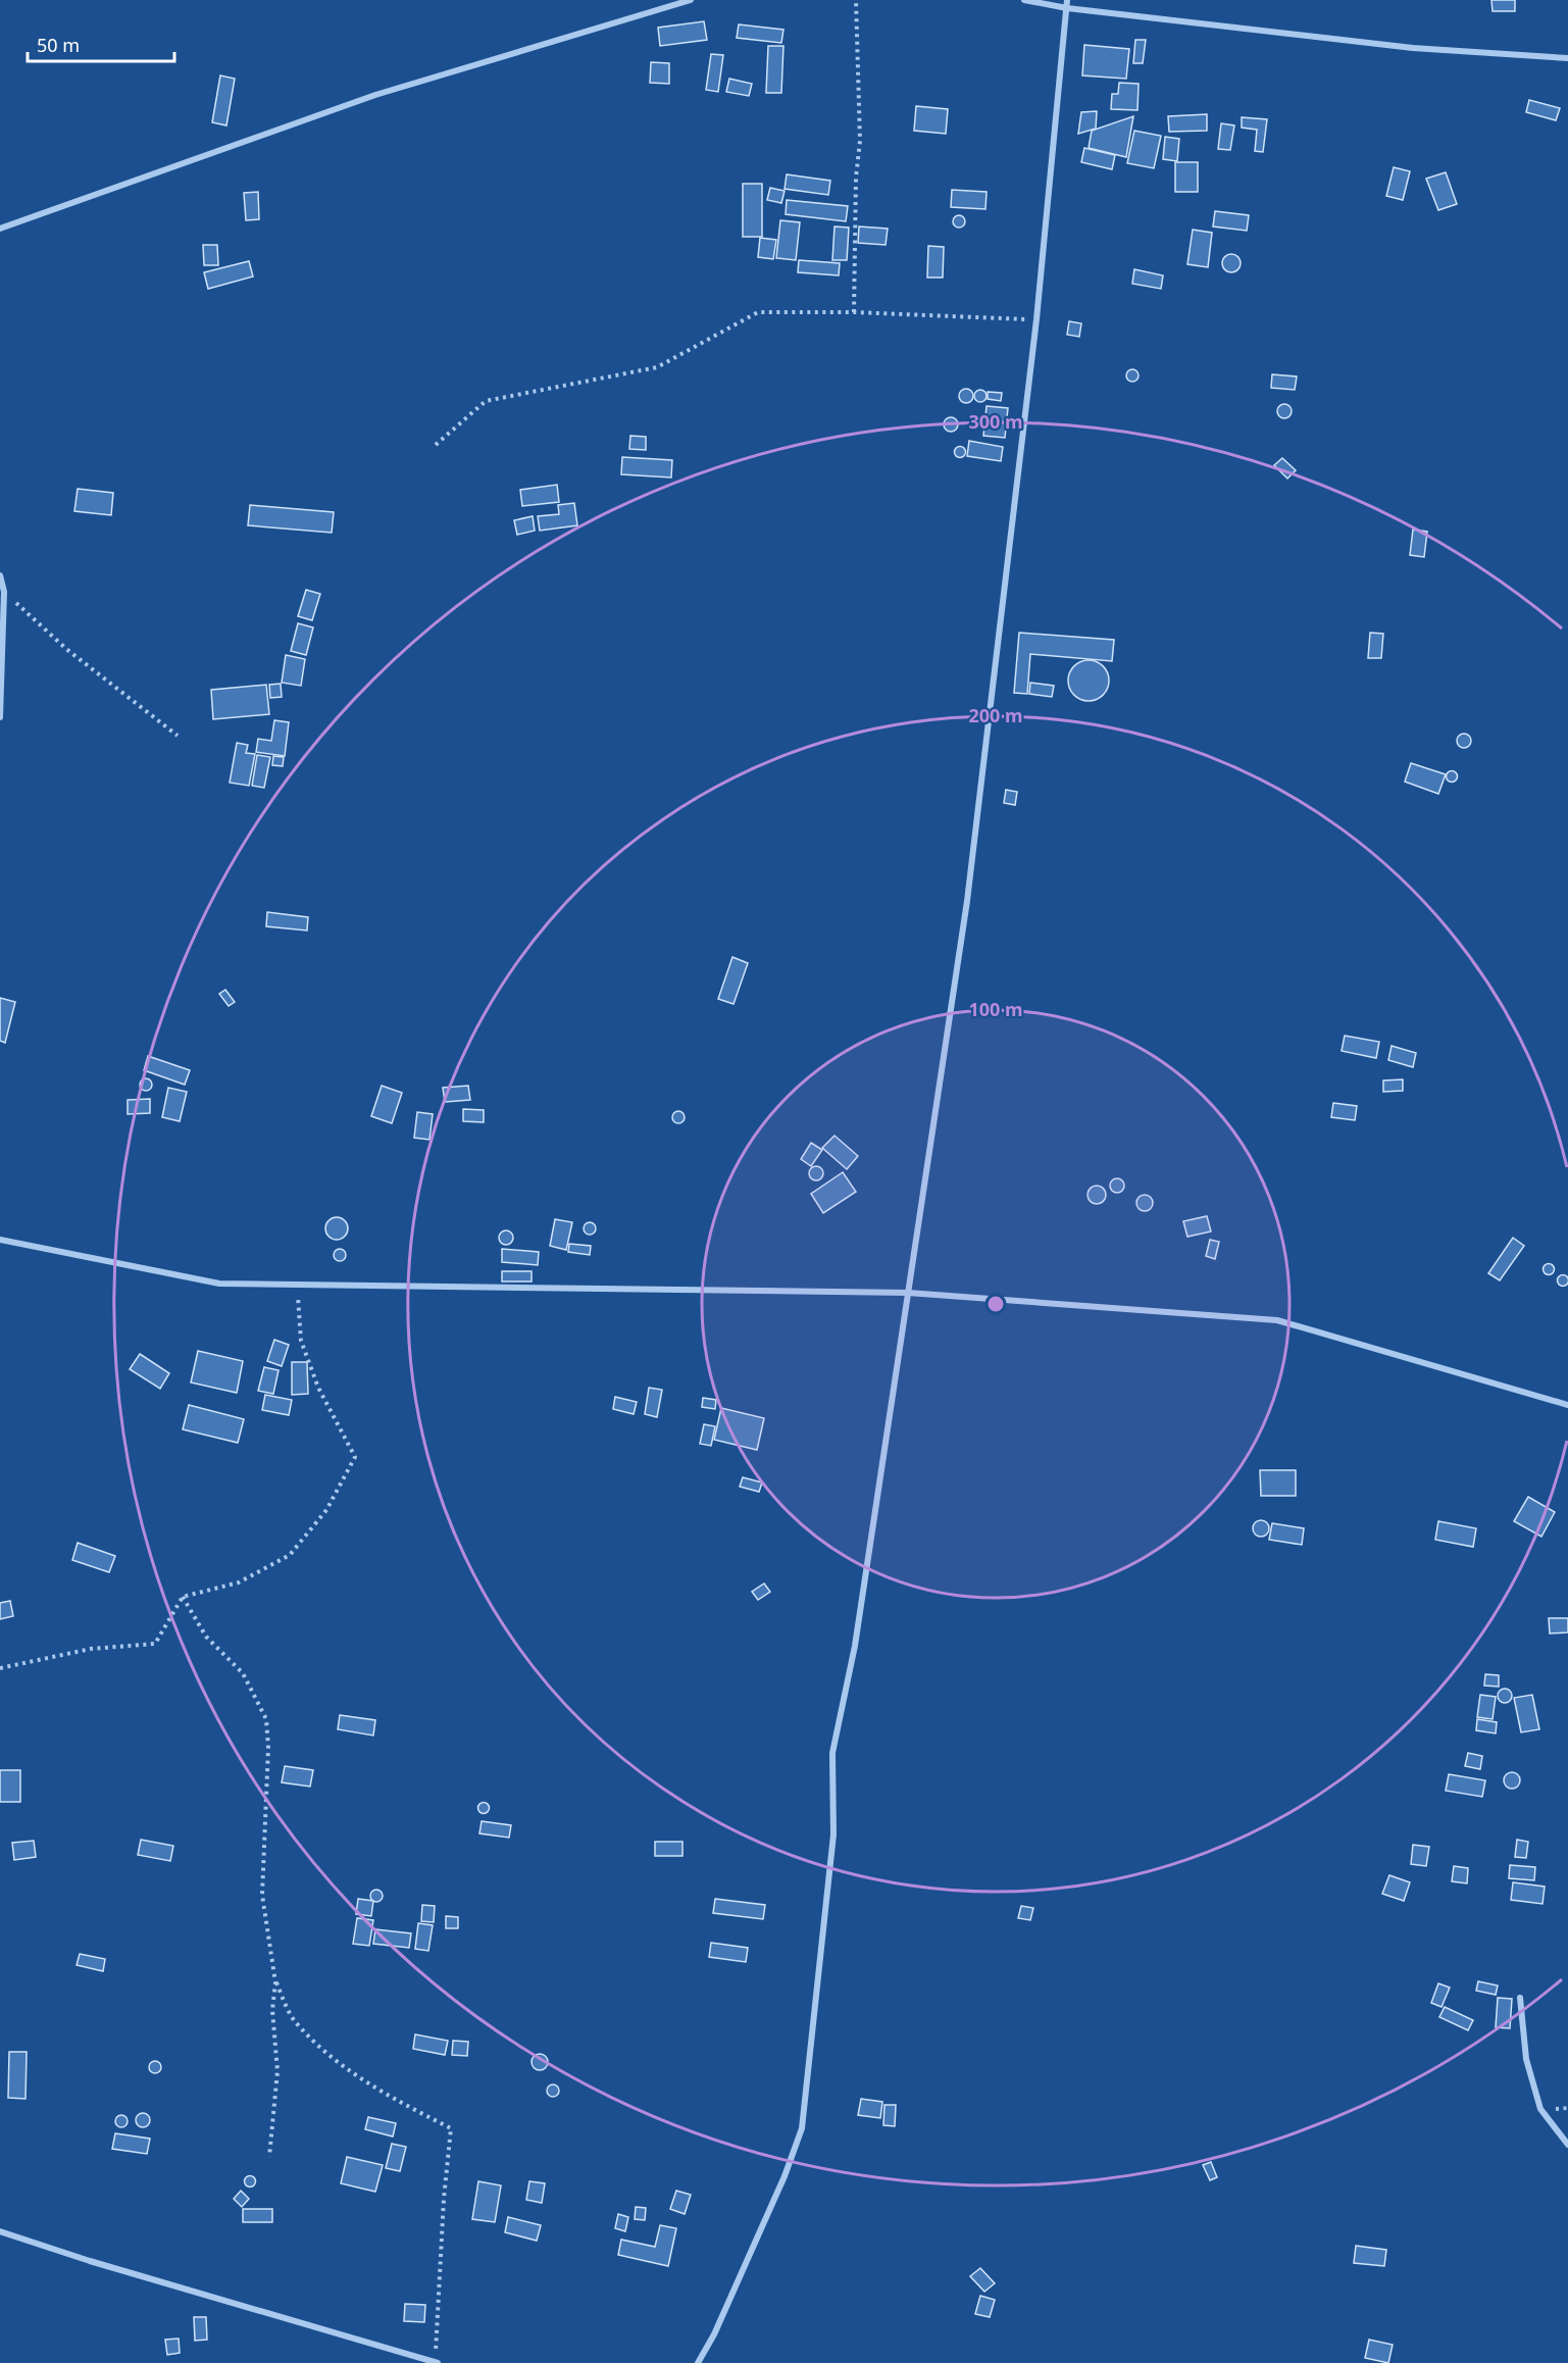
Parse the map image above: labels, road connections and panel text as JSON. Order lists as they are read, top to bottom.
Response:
{
  "scale_bar": "50 m",
  "rings": ["300 m", "200 m", "100 m"]
}
